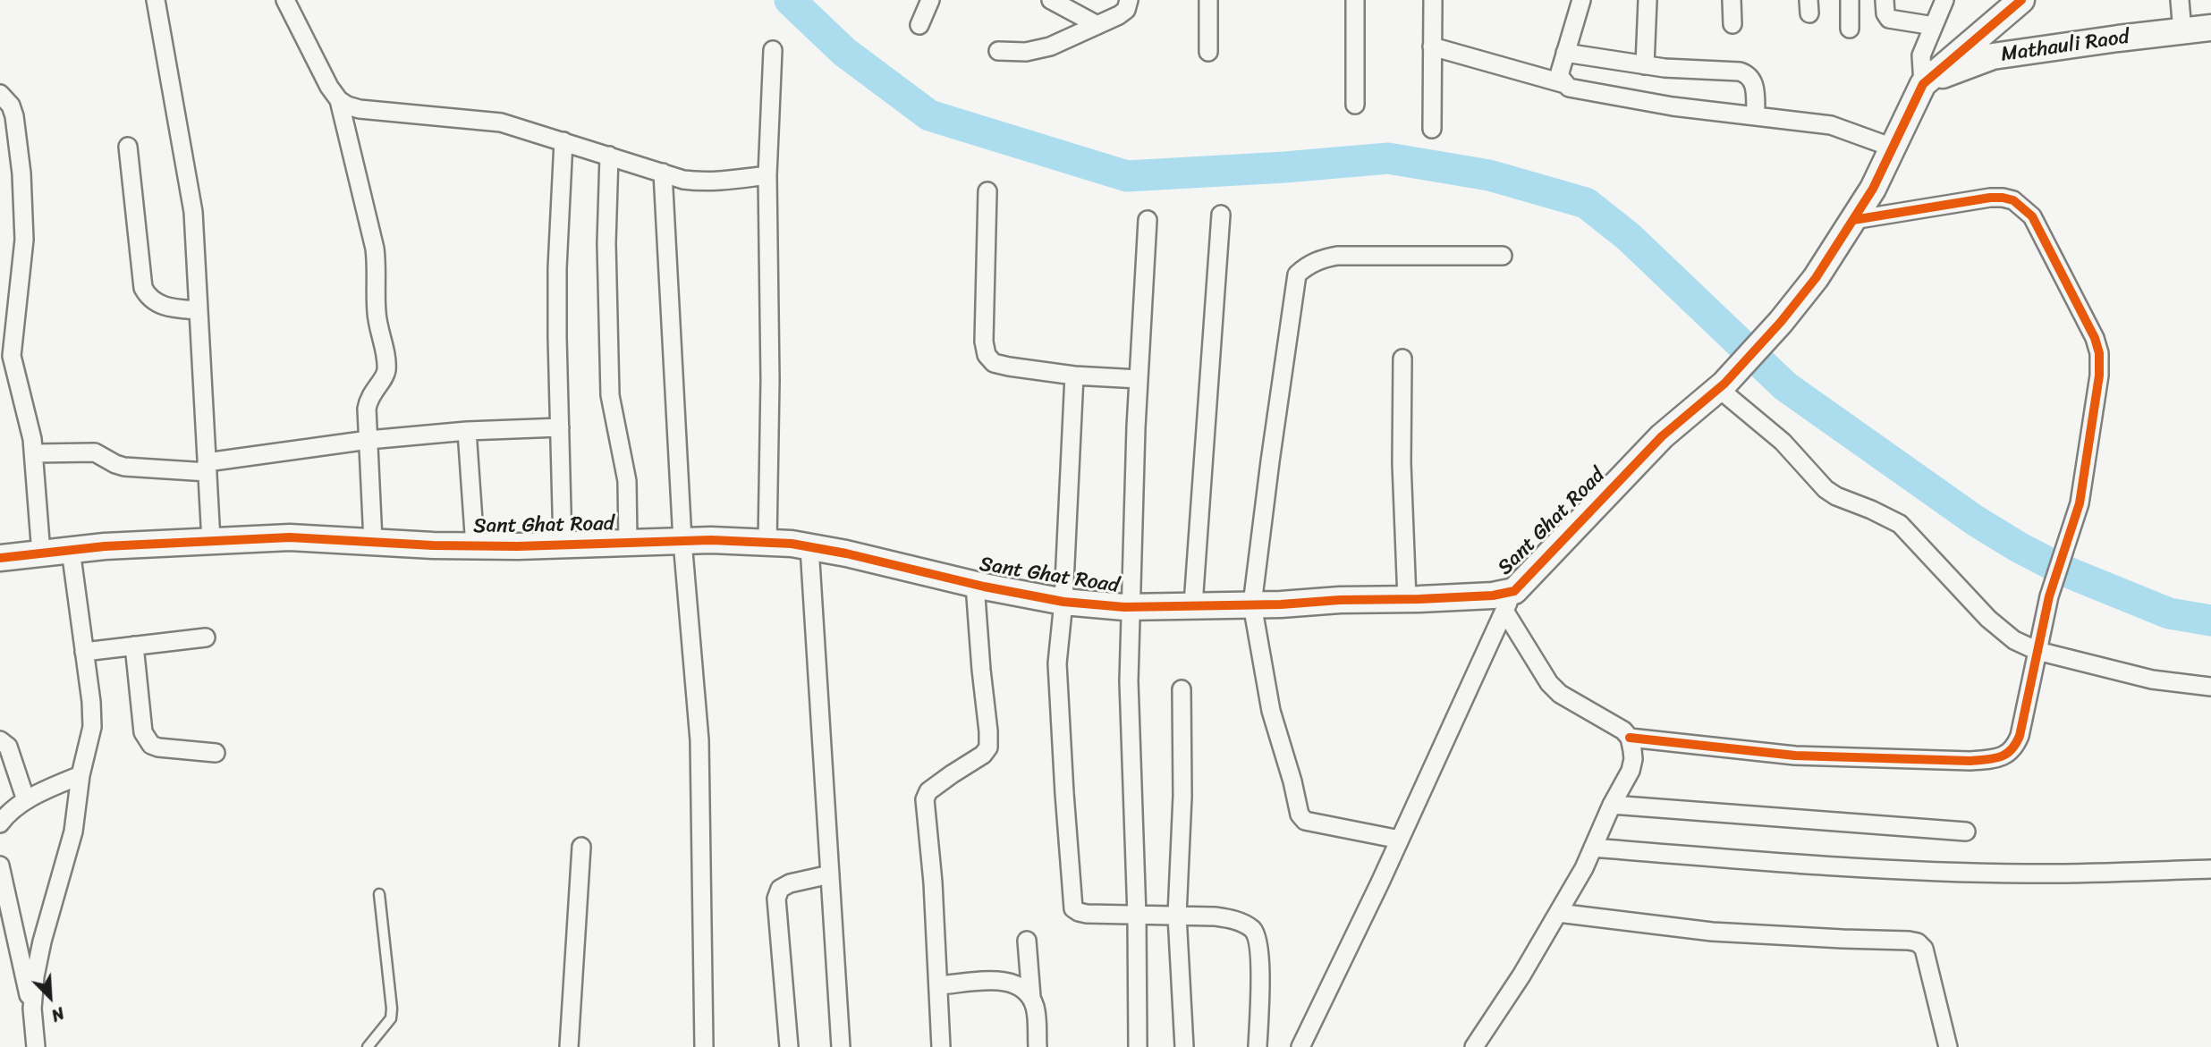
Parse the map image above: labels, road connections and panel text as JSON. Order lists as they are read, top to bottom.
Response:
{
  "streets": {
    "street": ["Mathauli Raod", "Sant Ghat Road"]
  },
  "crossings": [
    ["Mathauli Raod", "Sant Ghat Road"]
  ],
  "north": "bottom right"
}
